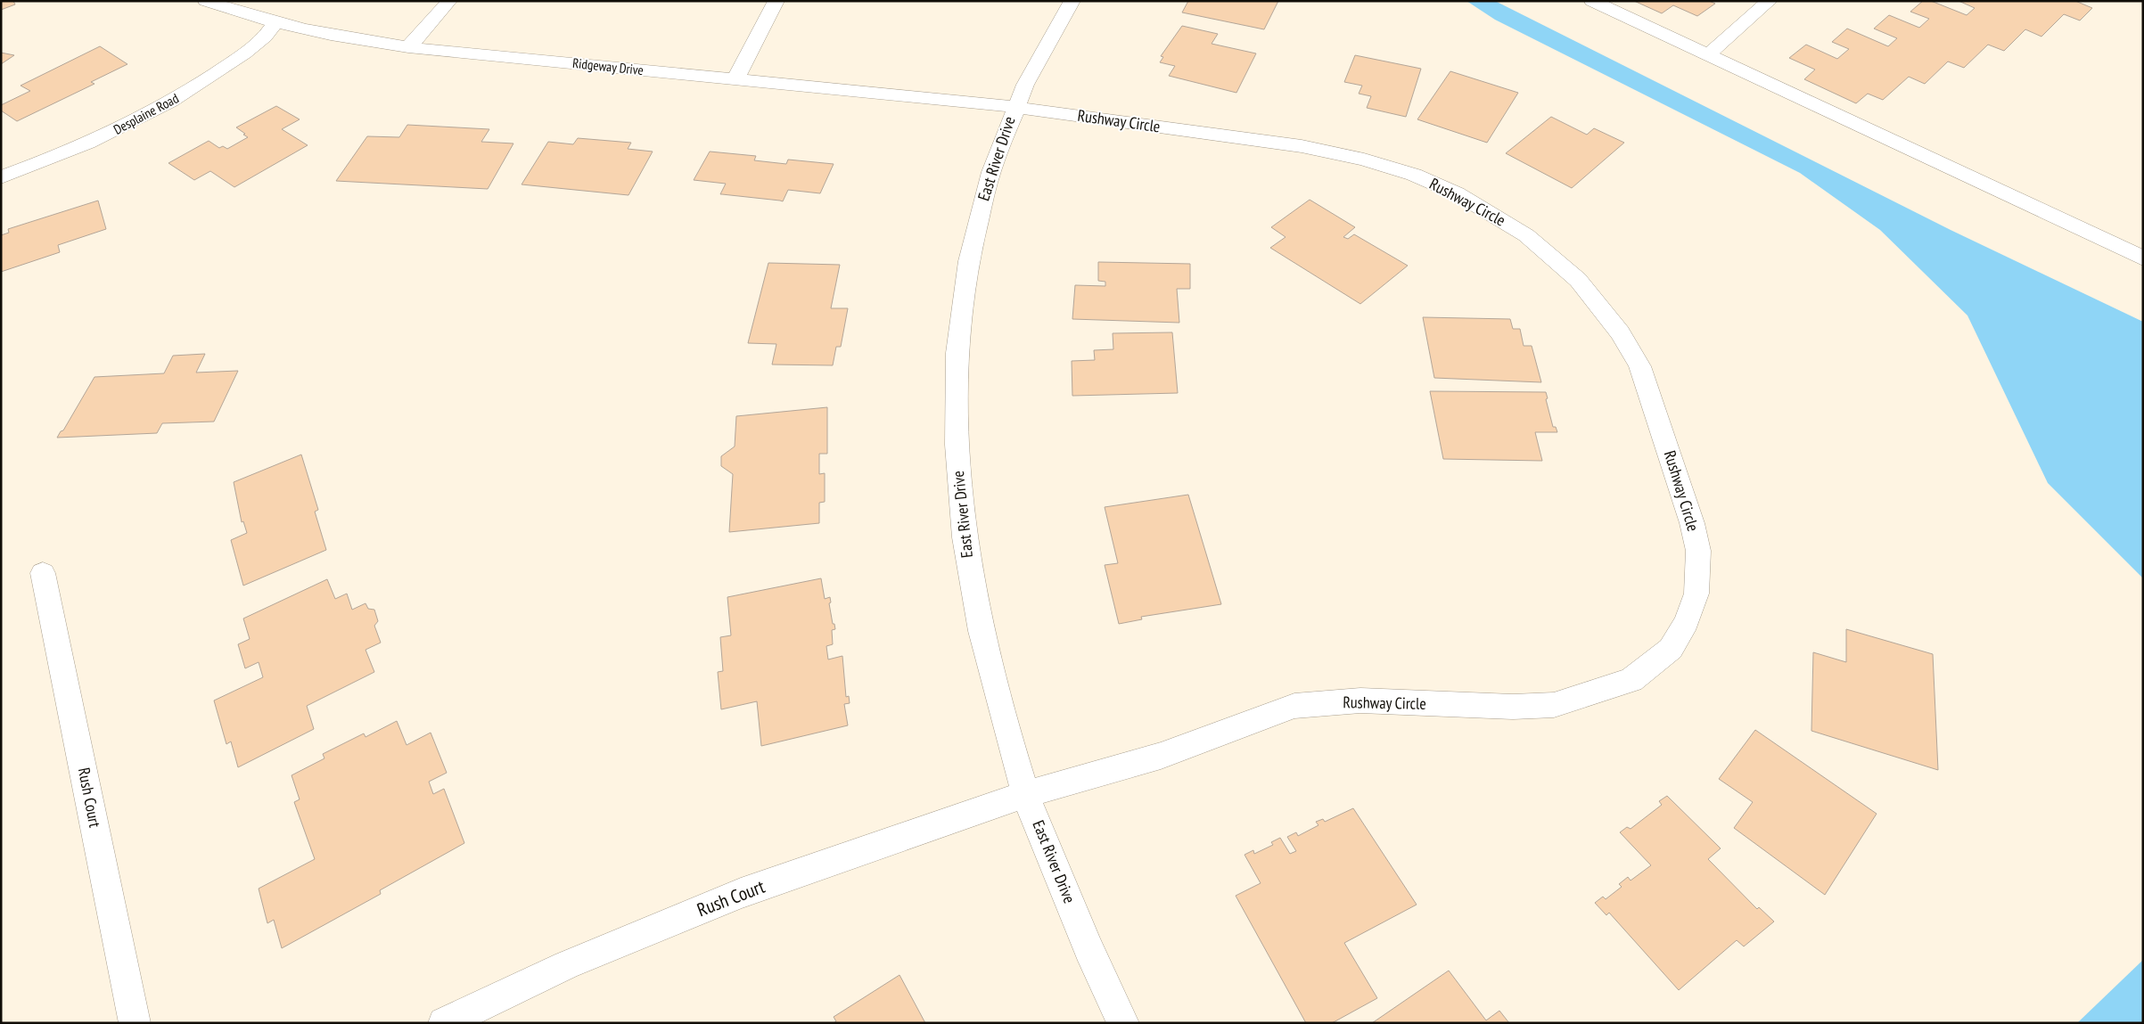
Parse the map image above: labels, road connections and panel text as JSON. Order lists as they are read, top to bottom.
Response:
{
  "streets": {
    "street": [
      "Ridgeway Drive",
      "Desplaine Road",
      "Rushway Circle",
      "East River Drive",
      "Rush Court"
    ]
  },
  "crossings": [
    ["Ridgeway Drive", "Desplaine Road"],
    ["Ridgeway Drive", "Rushway Circle"],
    ["Ridgeway Drive", "East River Drive"],
    ["Rushway Circle", "East River Drive"],
    ["Rushway Circle", "Rush Court"],
    ["East River Drive", "Rush Court"]
  ]
}
